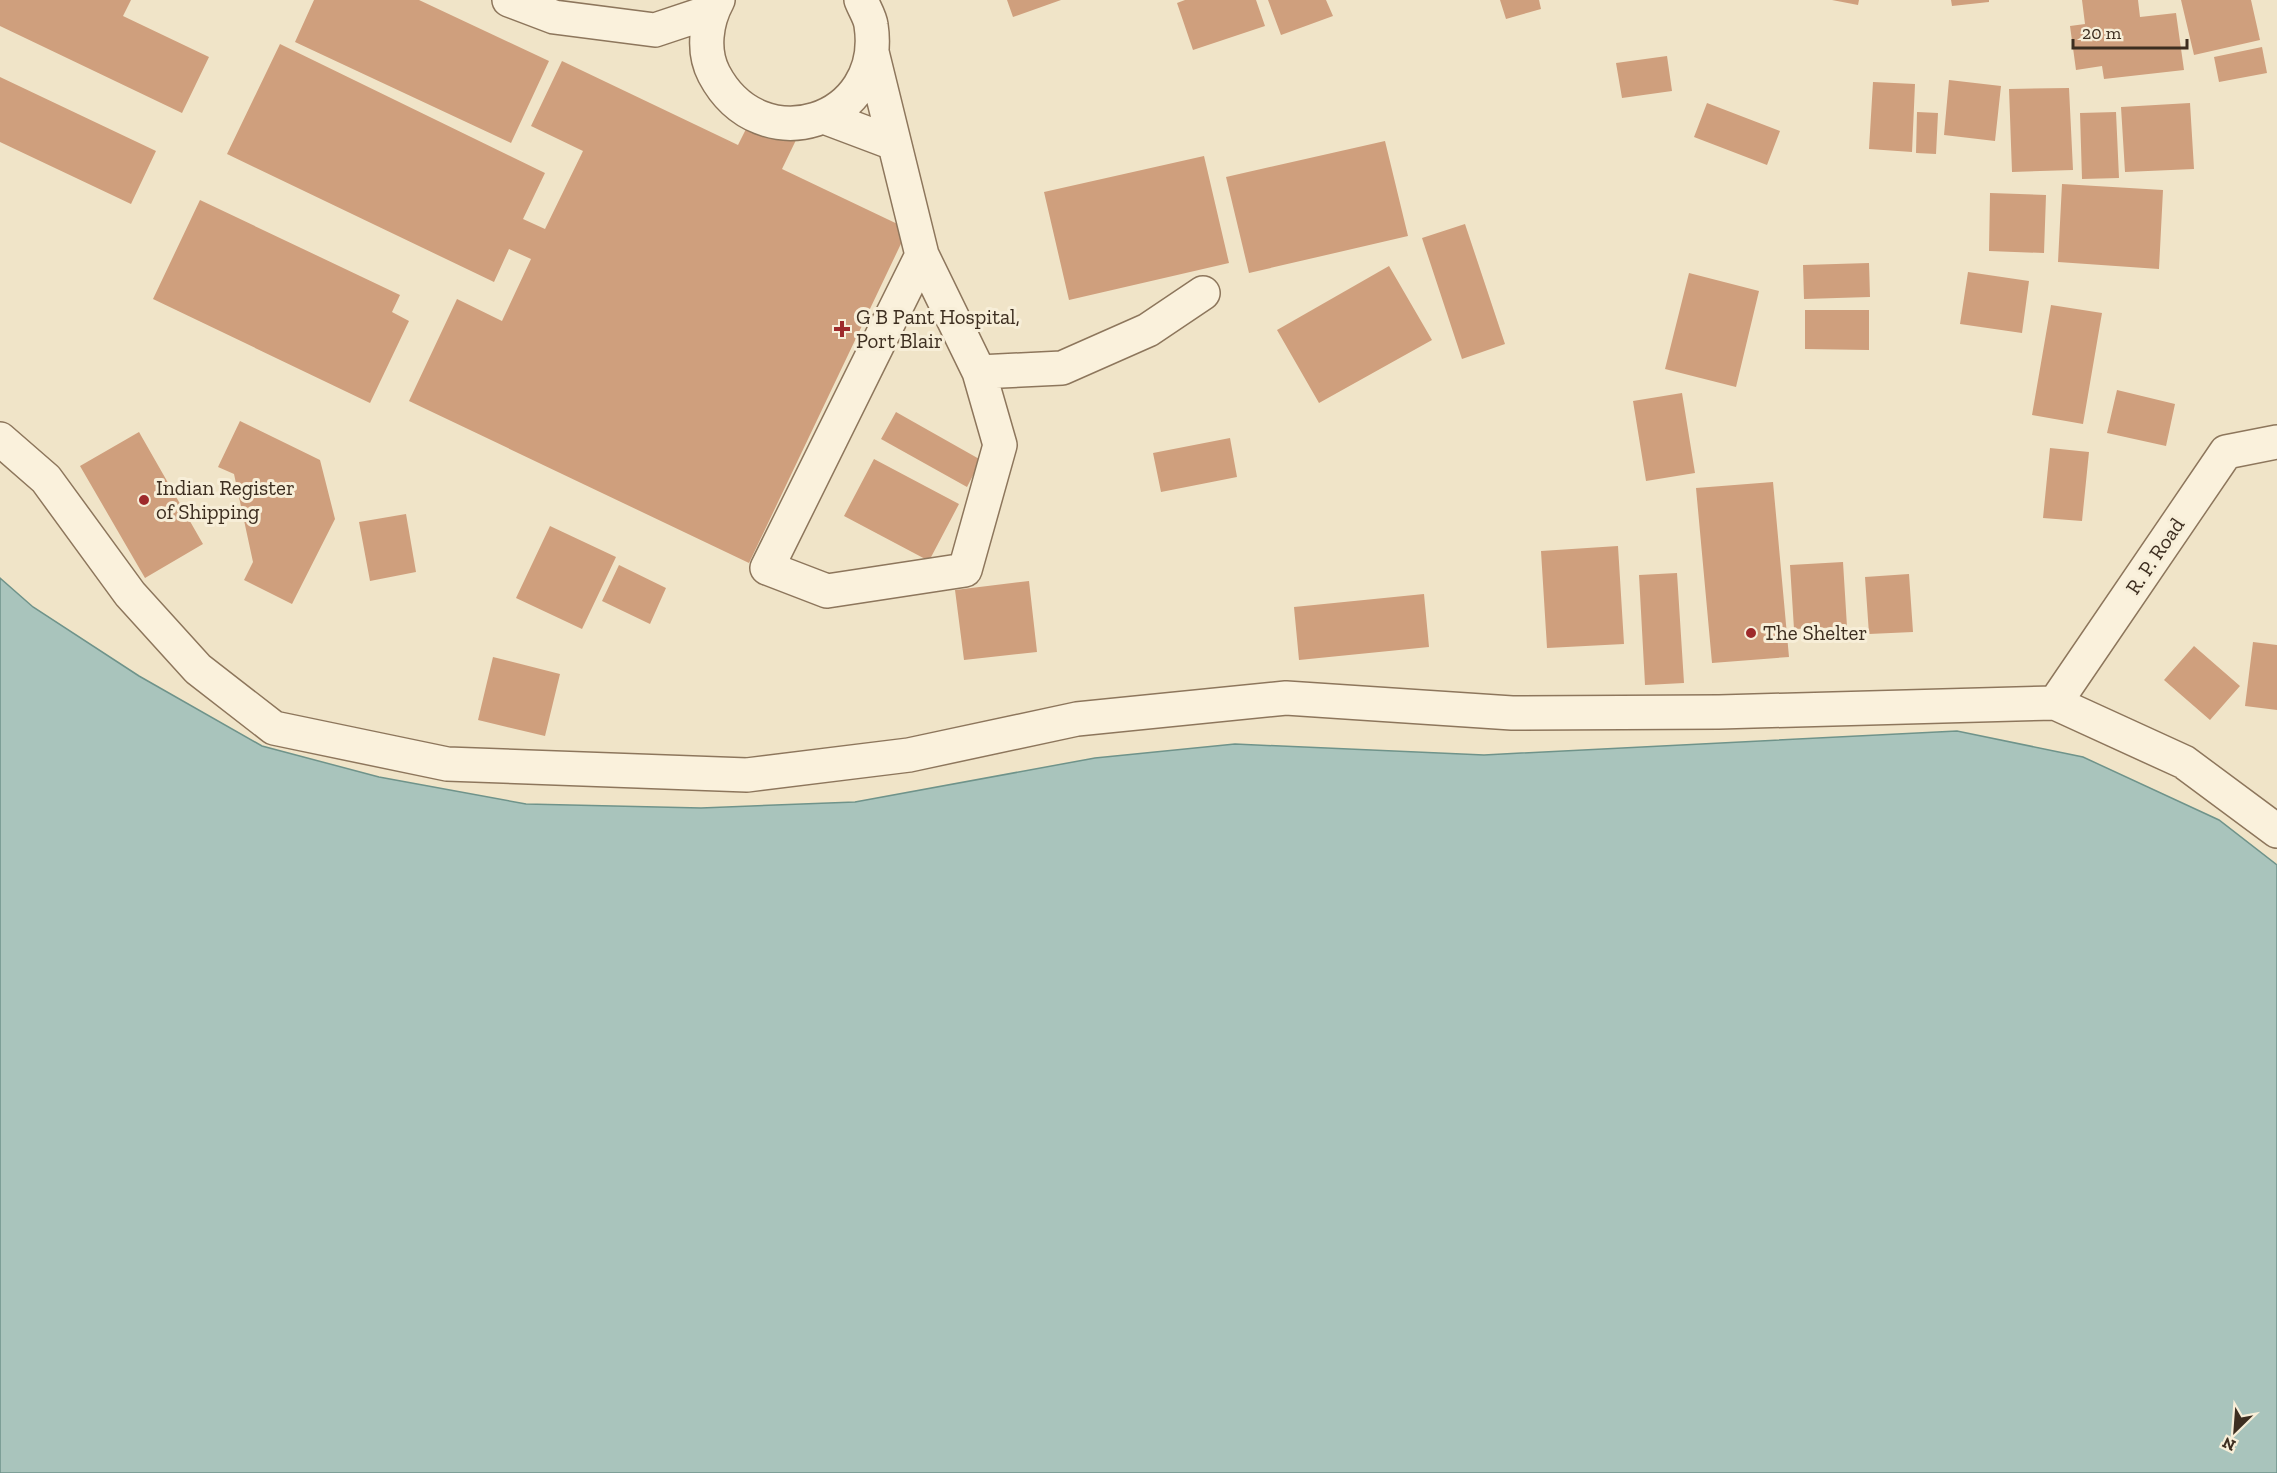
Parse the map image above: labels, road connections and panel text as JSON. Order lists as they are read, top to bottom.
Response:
{
  "streets": {
    "street": ["R. P. Road"]
  },
  "places": {
    "health": ["G B Pant Hospital, Port Blair"],
    "other": ["Indian Register of Shipping", "The Shelter"]
  },
  "scale_bar": "20 m",
  "north": "bottom left"
}
